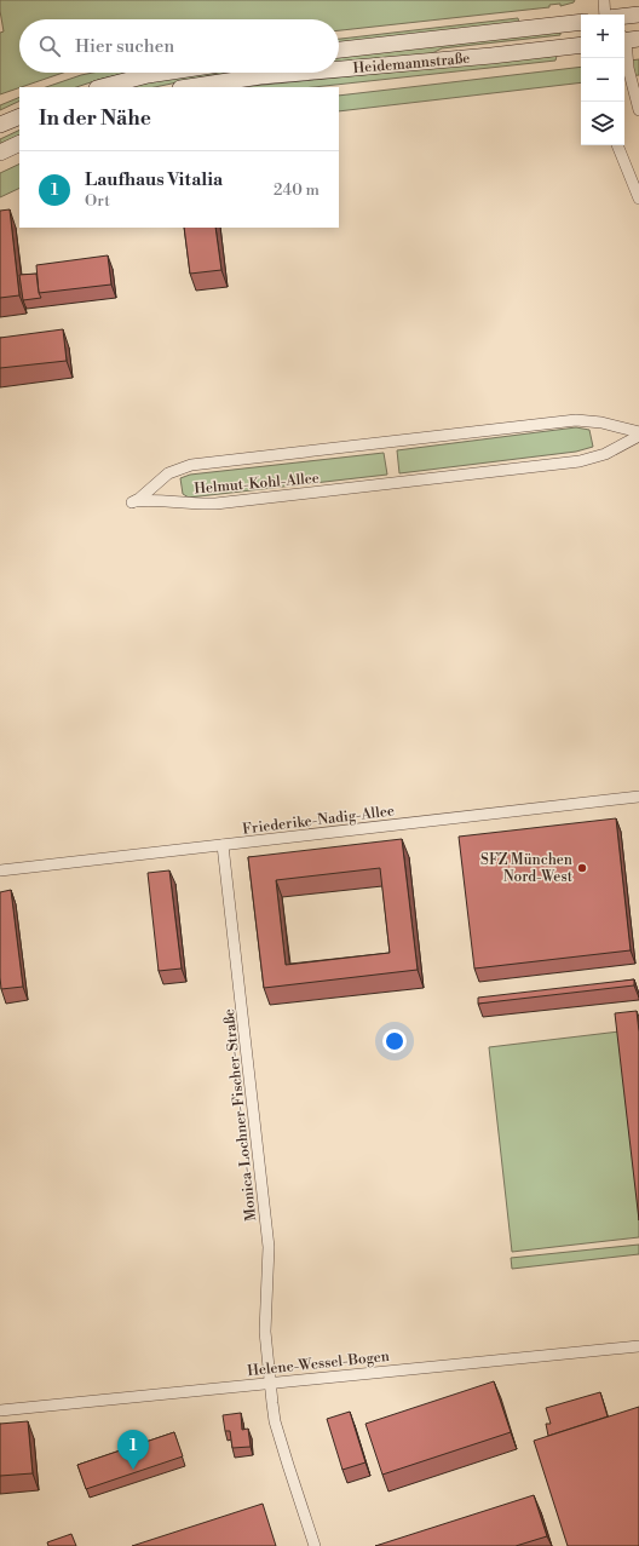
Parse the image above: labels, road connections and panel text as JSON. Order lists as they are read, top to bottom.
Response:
{
  "streets": {
    "main road": ["Heidemannstraße"],
    "street": [
      "Helmut-Kohl-Allee",
      "Friederike-Nadig-Allee",
      "Monica-Lochner-Fischer-Straße",
      "Helene-Wessel-Bogen"
    ]
  },
  "crossings": [
    ["Friederike-Nadig-Allee", "Monica-Lochner-Fischer-Straße"],
    ["Monica-Lochner-Fischer-Straße", "Helene-Wessel-Bogen"]
  ],
  "places": ["SFZ München Nord-West"],
  "page": {
    "map_buttons": ["+", "−"],
    "search": "Hier suchen",
    "heading": "In der Nähe",
    "list": [
      {
        "mark": "1",
        "name": "Laufhaus Vitalia",
        "note": "Ort",
        "value": "240 m"
      }
    ],
    "pins": "1"
  }
}
